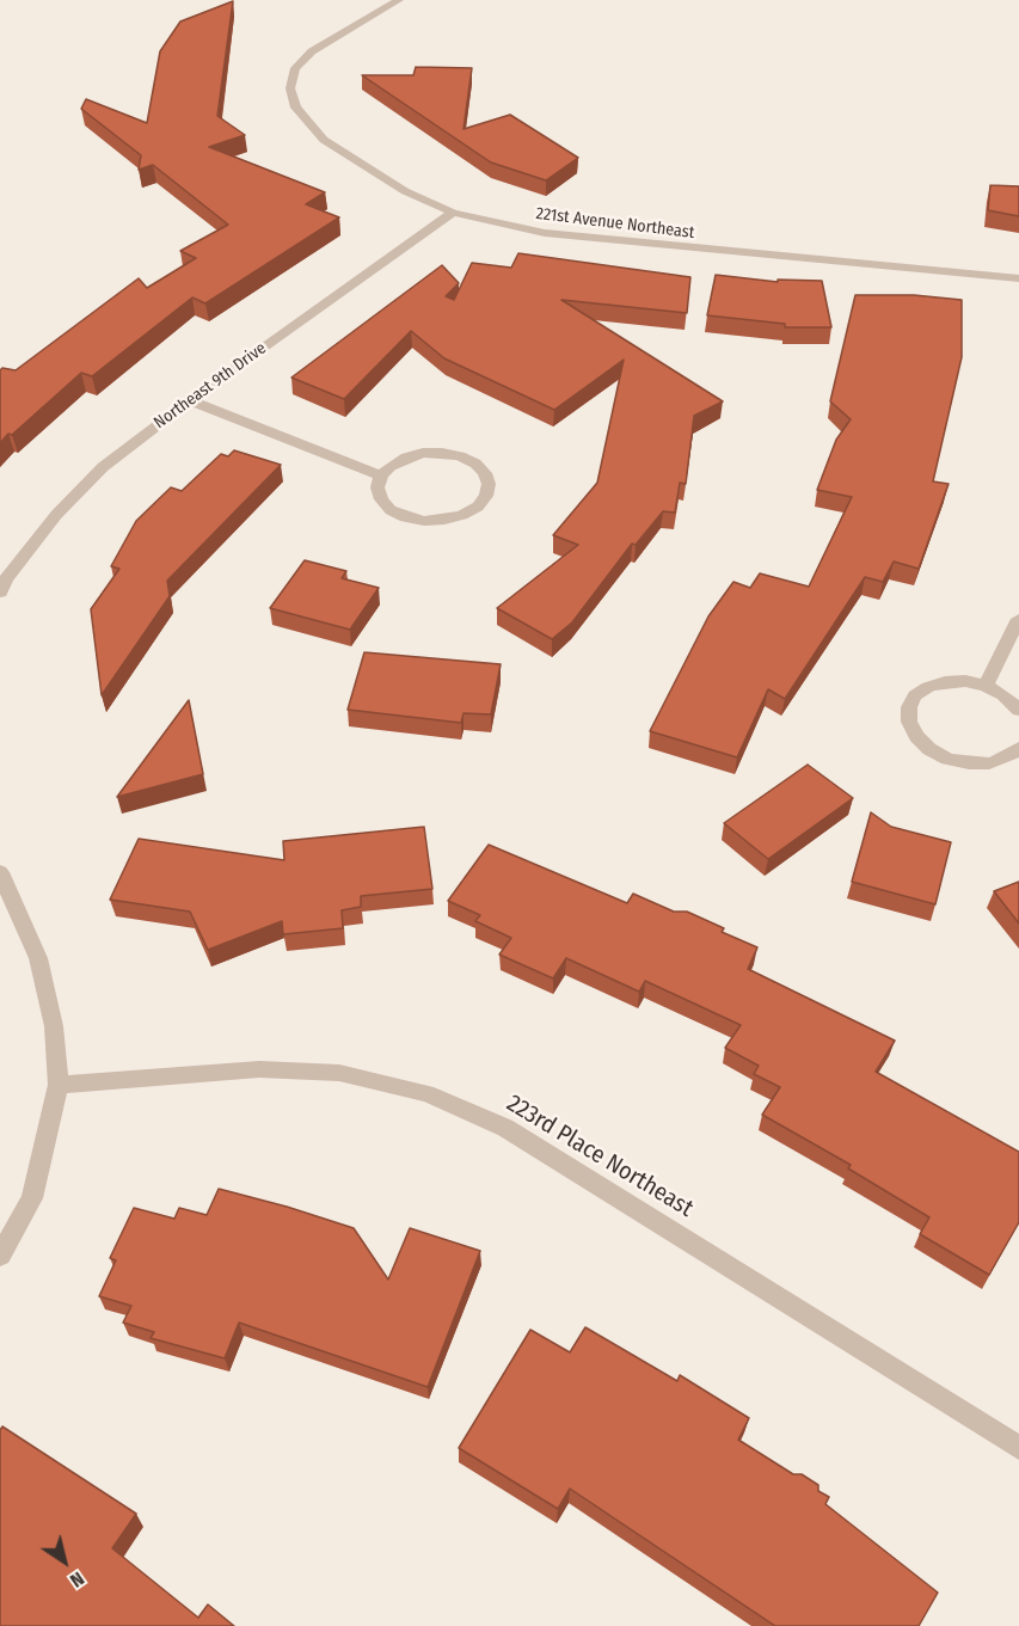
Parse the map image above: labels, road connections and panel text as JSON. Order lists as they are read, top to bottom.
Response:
{
  "streets": {
    "street": ["221st Avenue Northeast", "Northeast 9th Drive", "223rd Place Northeast"]
  },
  "crossings": [
    ["221st Avenue Northeast", "Northeast 9th Drive"]
  ],
  "north": "bottom right"
}
